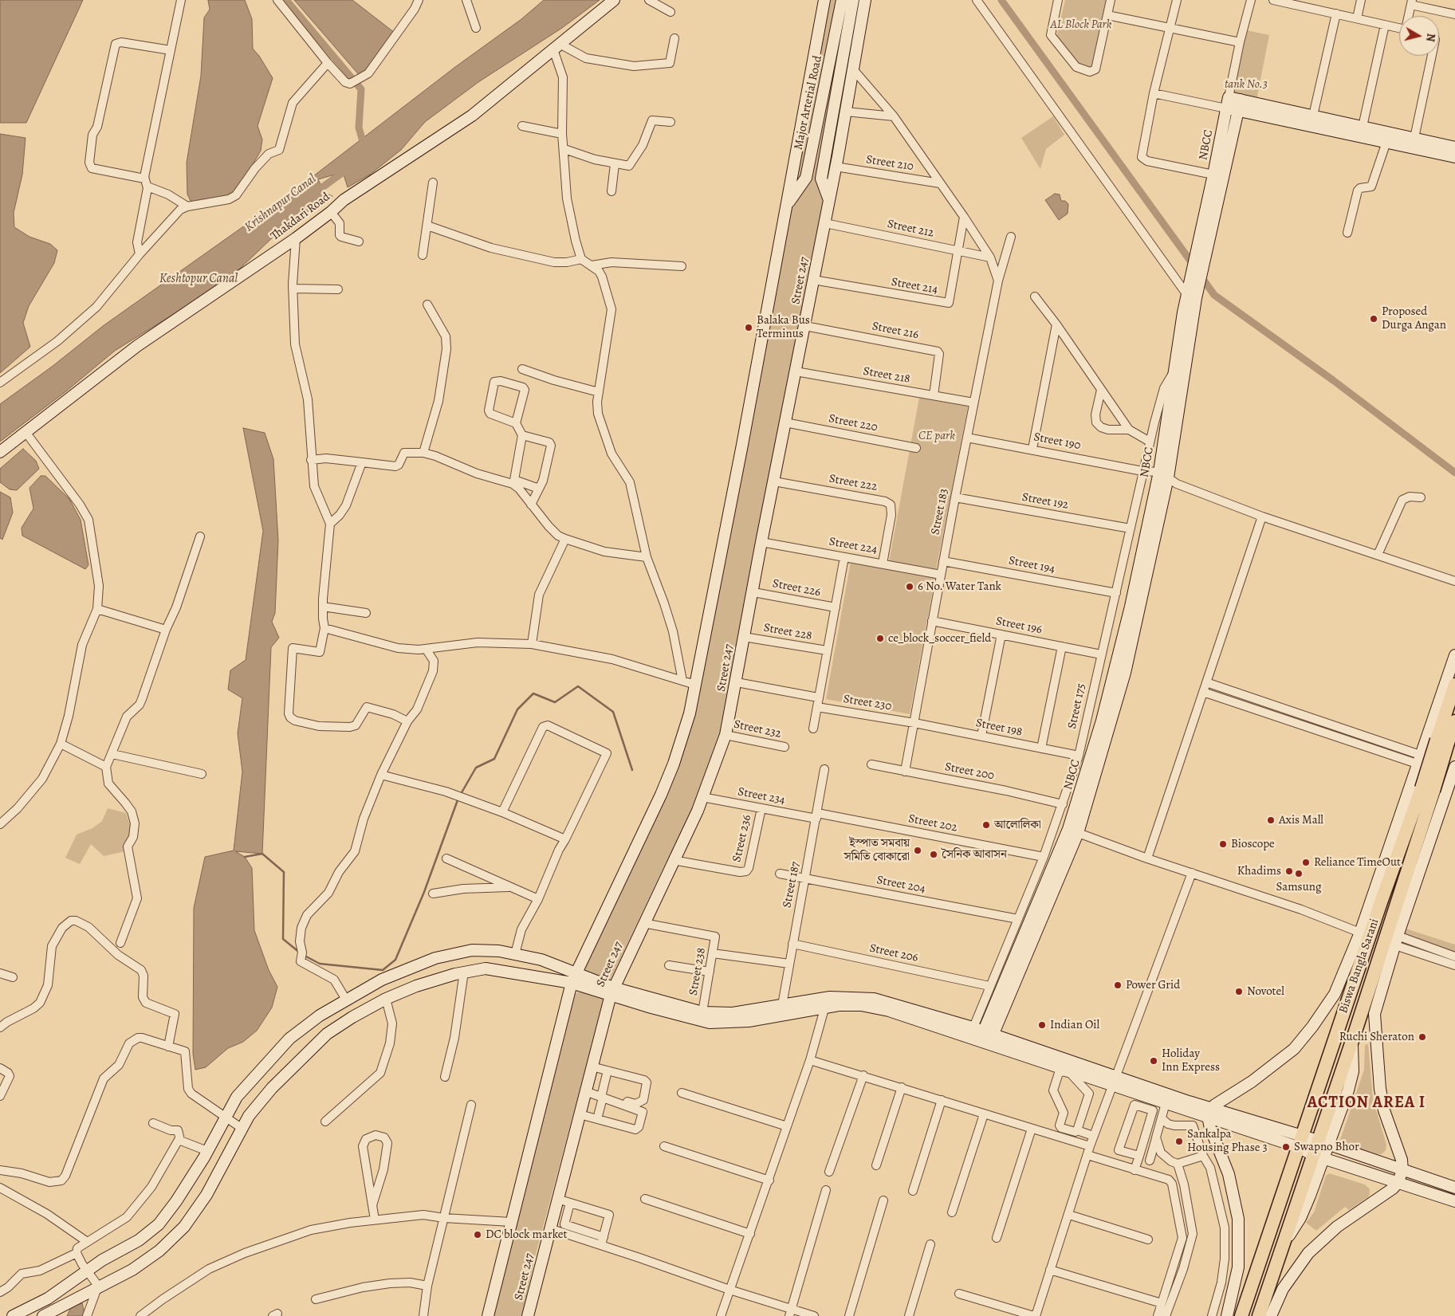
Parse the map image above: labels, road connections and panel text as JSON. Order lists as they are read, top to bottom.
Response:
{
  "streets": {
    "main road": ["Biswa Bangla Sarani"],
    "street": [
      "Major Arterial Road",
      "NBCC",
      "Street 210",
      "Thakdari Road",
      "Street 212",
      "Street 247",
      "Street 214",
      "Street 216",
      "Street 218",
      "Street 220",
      "Street 190",
      "Street 222",
      "Street 192",
      "Street 183",
      "Street 224",
      "Street 194",
      "Street 226",
      "Street 196",
      "Street 228",
      "Street 230",
      "Street 175",
      "Street 198",
      "Street 232",
      "Street 200",
      "Street 234",
      "Street 202",
      "Street 236",
      "Street 187",
      "Street 204",
      "Street 206",
      "Street 238"
    ]
  },
  "crossings": [
    ["Major Arterial Road", "Street 247"],
    ["NBCC", "Street 190"],
    ["NBCC", "Street 175"],
    ["Street 210", "Street 247"],
    ["Street 212", "Street 247"],
    ["Street 212", "Street 214"],
    ["Street 247", "Street 214"],
    ["Street 247", "Street 216"],
    ["Street 247", "Street 218"],
    ["Street 247", "Street 220"],
    ["Street 247", "Street 222"],
    ["Street 247", "Street 224"],
    ["Street 247", "Street 226"],
    ["Street 247", "Street 228"],
    ["Street 247", "Street 232"],
    ["Street 247", "Street 234"],
    ["Street 247", "Street 236"],
    ["Street 247", "Street 238"],
    ["Street 216", "Street 218"],
    ["Street 218", "Street 183"],
    ["Street 190", "Street 183"],
    ["Street 190", "Street 175"],
    ["Street 222", "Street 224"],
    ["Street 192", "Street 183"],
    ["Street 192", "Street 175"],
    ["Street 183", "Street 224"],
    ["Street 183", "Street 194"],
    ["Street 183", "Street 196"],
    ["Street 183", "Street 230"],
    ["Street 183", "Street 198"],
    ["Street 183", "Street 200"],
    ["Street 194", "Street 175"],
    ["Street 196", "Street 175"],
    ["Street 230", "Street 198"],
    ["Street 175", "Street 198"],
    ["Street 175", "Street 200"],
    ["Street 175", "Street 202"],
    ["Street 175", "Street 204"],
    ["Street 175", "Street 206"],
    ["Street 234", "Street 202"],
    ["Street 234", "Street 236"],
    ["Street 234", "Street 187"],
    ["Street 202", "Street 187"],
    ["Street 187", "Street 204"],
    ["Street 187", "Street 206"]
  ],
  "districts": ["ACTION AREA I"],
  "water": ["Krishnapur Canal", "Keshtopur Canal"],
  "parks": ["AL Block Park", "tank No.3", "CE park"],
  "places": [
    "Proposed Durga Angan",
    "Balaka Bus Terminus",
    "6 No. Water Tank",
    "ce_block_soccer_field",
    "Axis Mall",
    "আলোলিকা",
    "Bioscope",
    "ইস্পাত সমবায় সমিতি বোকারো",
    "সৈনিক আবাসন",
    "Reliance TimeOut",
    "Khadims",
    "Samsung",
    "Power Grid",
    "Novotel",
    "Indian Oil",
    "Ruchi Sheraton",
    "Holiday Inn Express",
    "Sankalpa Housing Phase 3",
    "Swapno Bhor",
    "DC block market"
  ],
  "north": "right"
}
